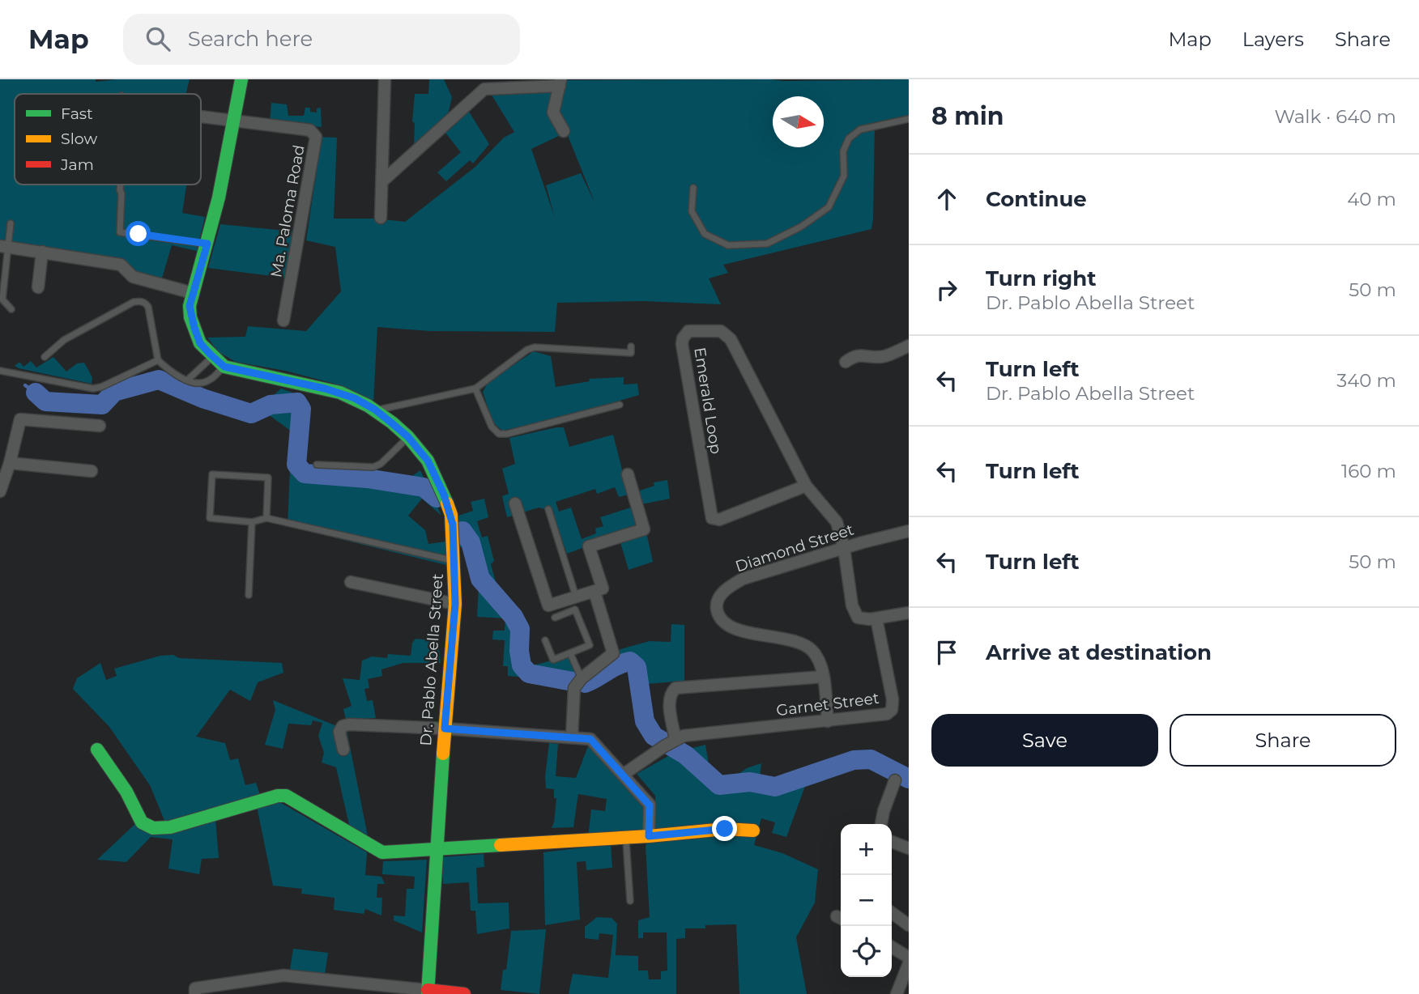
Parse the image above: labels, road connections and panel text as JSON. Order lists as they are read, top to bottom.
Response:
{
  "streets": {
    "street": [
      "Ma. Paloma Road",
      "Emerald Loop",
      "Diamond Street",
      "Dr. Pablo Abella Street",
      "Garnet Street"
    ]
  },
  "crossings": [
    ["Emerald Loop", "Diamond Street"],
    ["Emerald Loop", "Garnet Street"],
    ["Diamond Street", "Garnet Street"]
  ],
  "legend": ["Fast", "Slow", "Jam"],
  "north": "right",
  "page": {
    "header": "Map",
    "search": "Search here",
    "nav": ["Map", "Layers", "Share"],
    "heading": ["8 min", "Walk · 640 m"],
    "list": [
      ["Continue", "40 m"],
      ["Turn right", "Dr. Pablo Abella Street", "50 m"],
      ["Turn left", "Dr. Pablo Abella Street", "340 m"],
      ["Turn left", "160 m"],
      ["Turn left", "50 m"],
      "Arrive at destination"
    ],
    "buttons": ["Save", "Share"],
    "map_buttons": ["+", "−"]
  }
}
